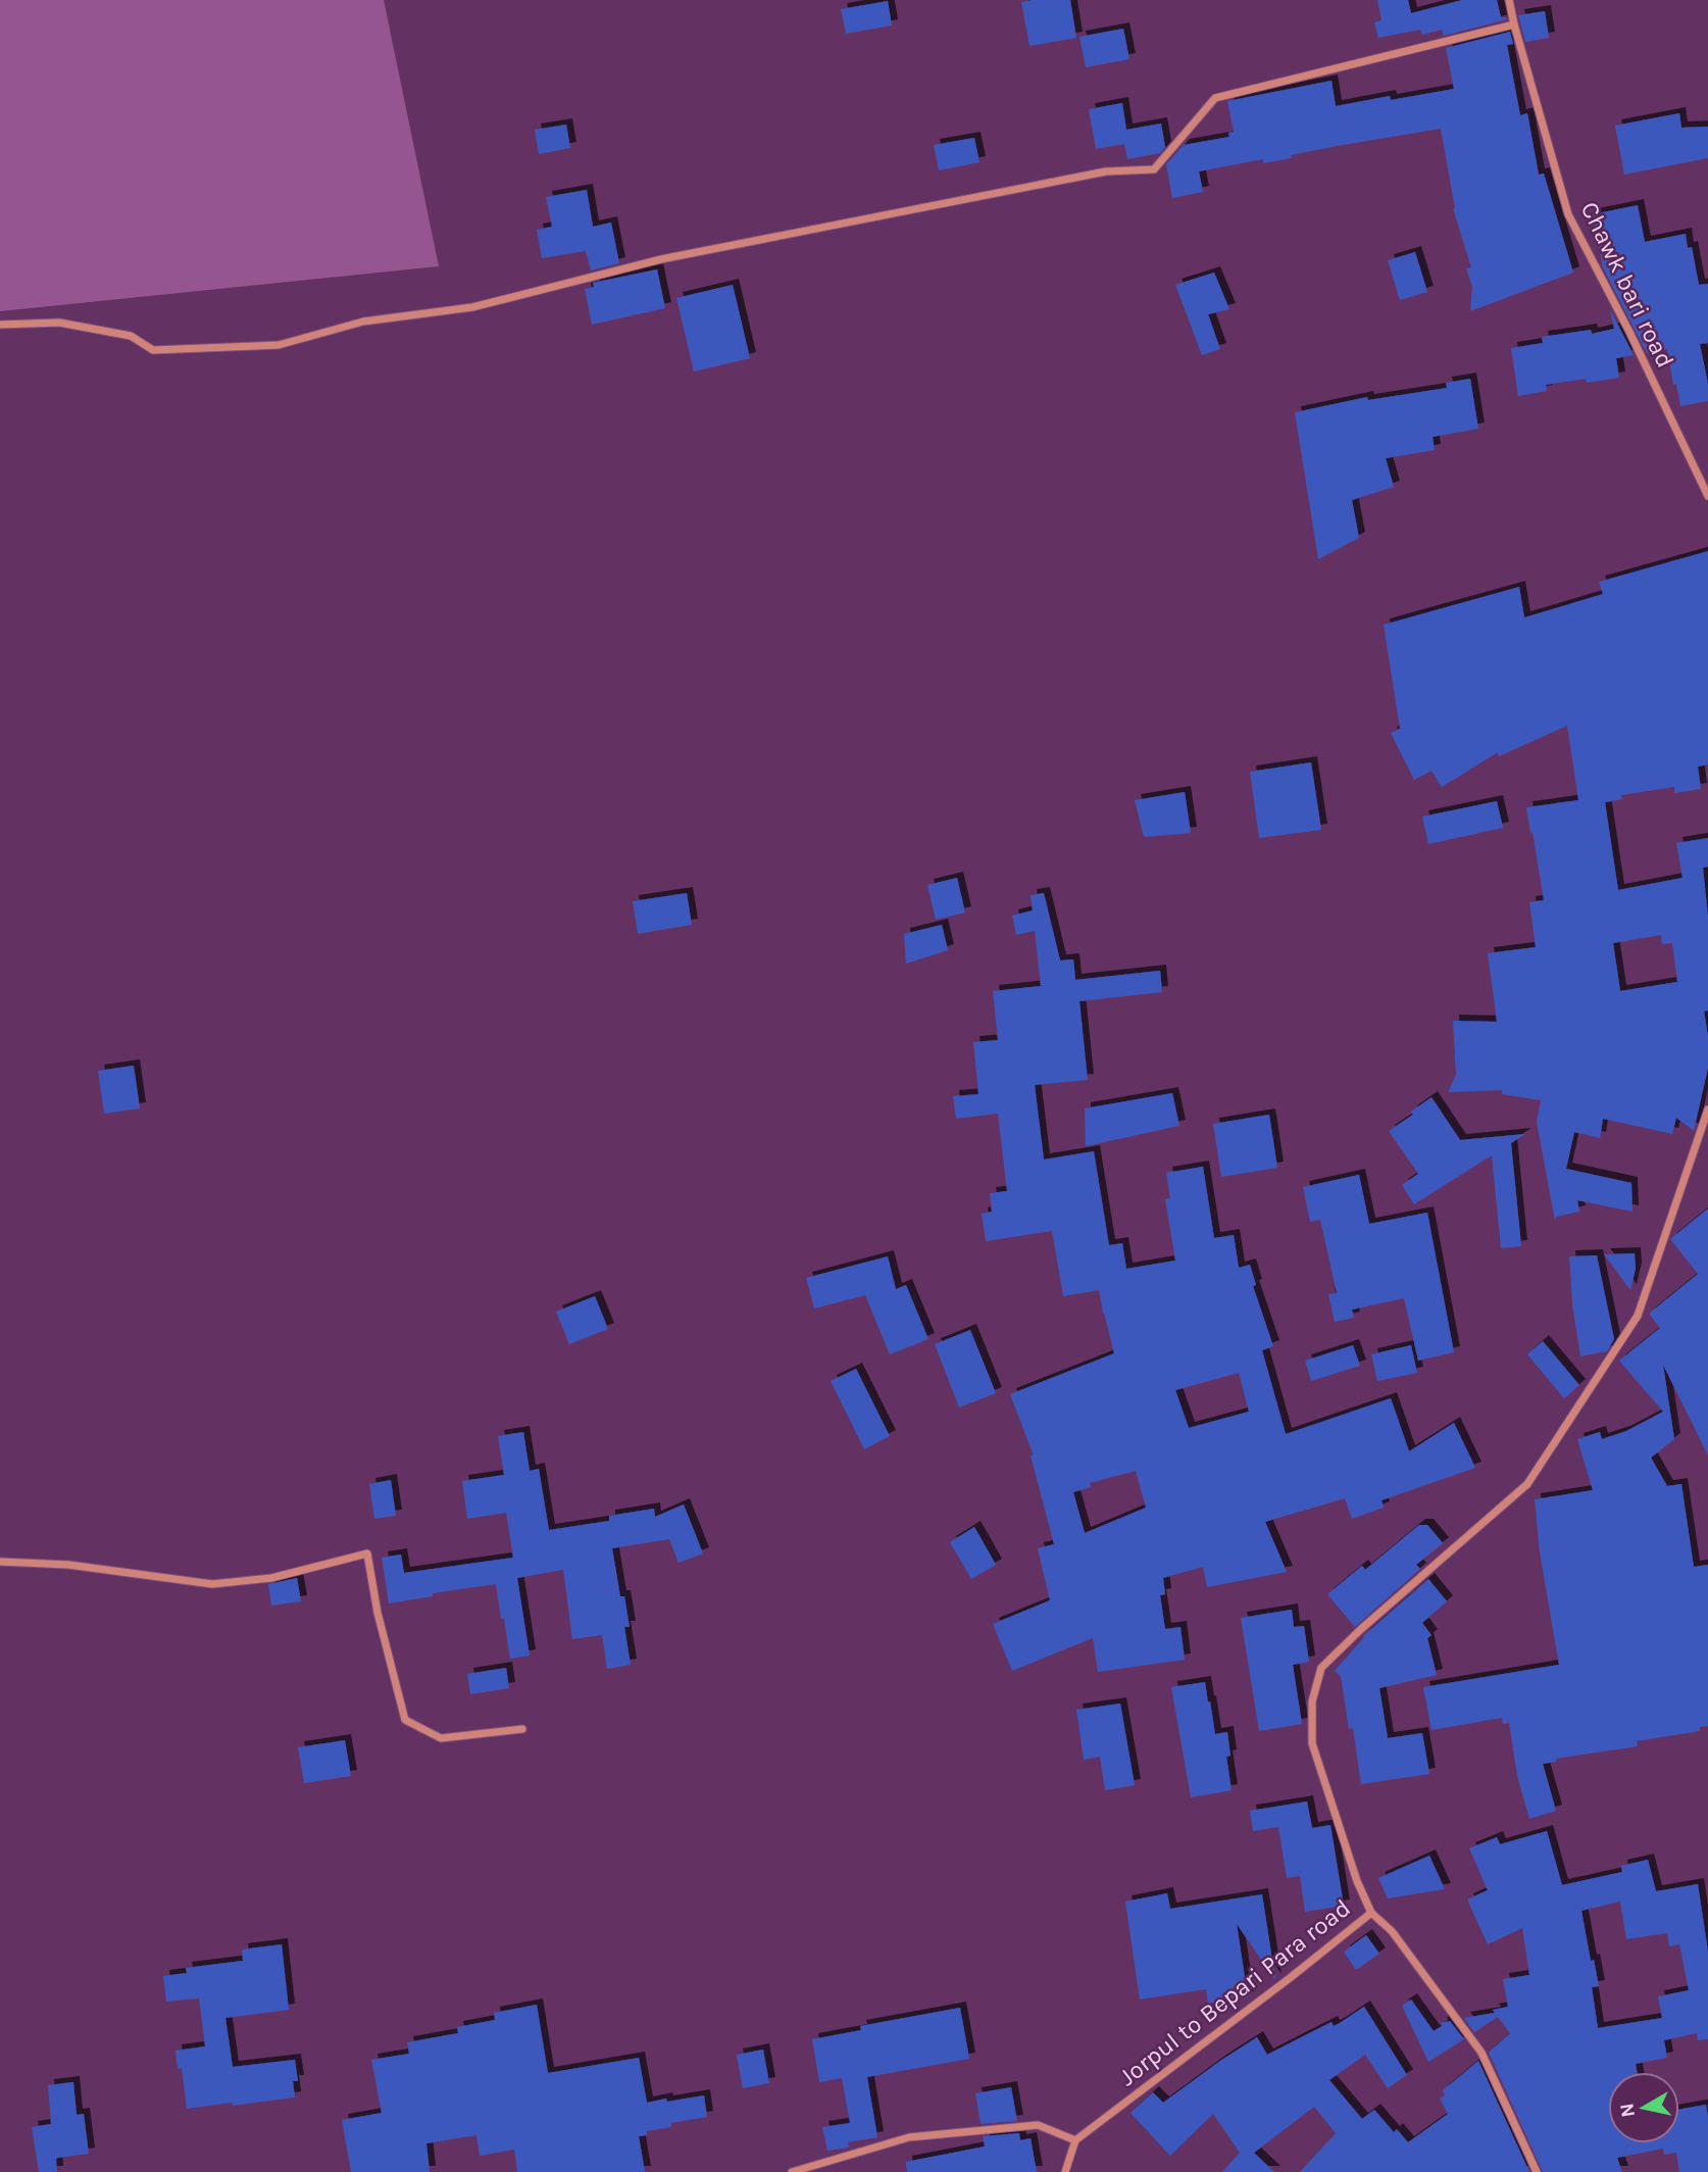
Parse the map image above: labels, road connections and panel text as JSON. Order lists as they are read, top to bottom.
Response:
{
  "streets": {
    "street": ["Chawk bari road", "Jorpul to Bepari Para road"]
  },
  "north": "left"
}
